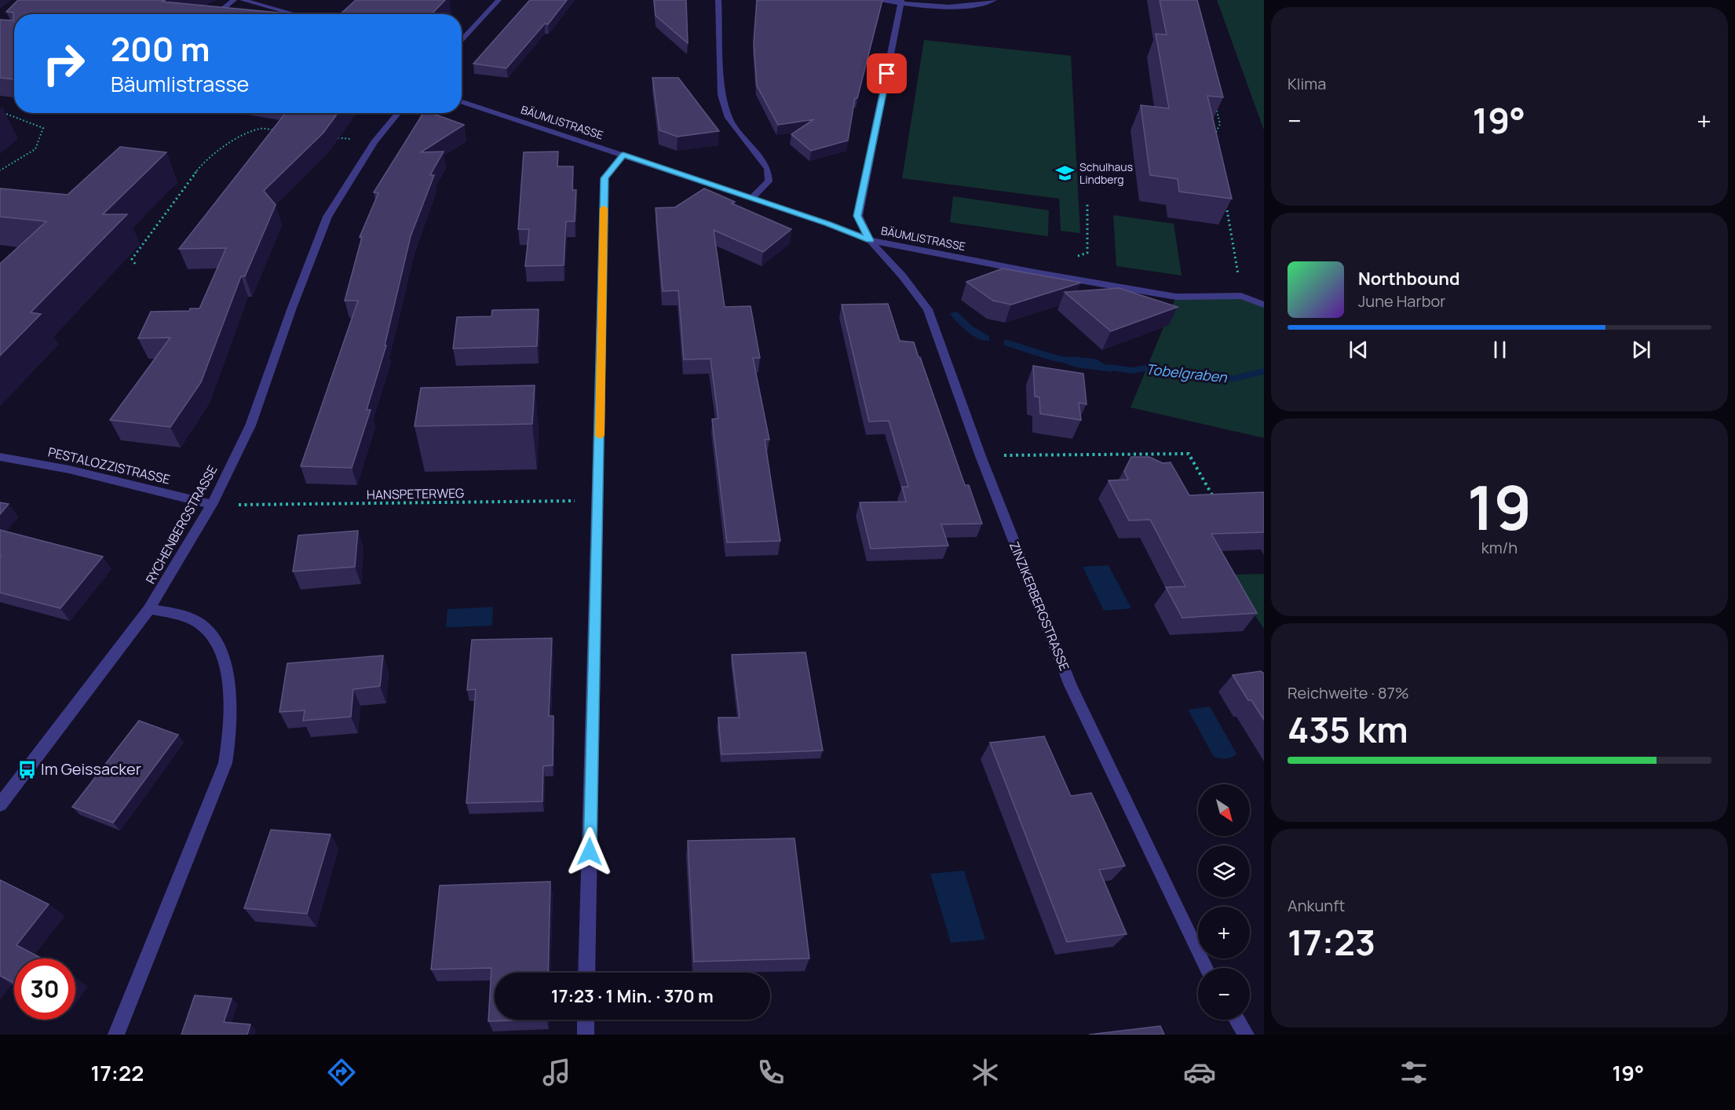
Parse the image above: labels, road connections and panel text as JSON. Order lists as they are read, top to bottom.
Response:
{
  "streets": {
    "street": [
      "BÄUMLISTRASSE",
      "PESTALOZZISTRASSE",
      "RYCHENBERGSTRASSE",
      "ZINZIKERBERGSTRASSE"
    ],
    "path": ["HANSPETERWEG"]
  },
  "crossings": [
    ["BÄUMLISTRASSE", "ZINZIKERBERGSTRASSE"],
    ["PESTALOZZISTRASSE", "RYCHENBERGSTRASSE"]
  ],
  "water": ["Tobelgraben"],
  "places": {
    "school or university": ["Schulhaus Lindberg"],
    "bus stop": ["Im Geissacker"]
  },
  "north": "bottom right",
  "page": {
    "tile": [
      "Klima",
      ["19", "km/h"],
      ["Reichweite · 87%", "435 km"],
      ["Ankunft", "17:23"]
    ],
    "turn": ["200 m", "Bäumlistrasse"],
    "heat": ["−", "19°", "+"],
    "song": ["Northbound", "June Harbor"],
    "map_buttons": ["+", "−"],
    "limit": "30",
    "trip": "17:23 · 1 Min. · 370 m",
    "tabs": ["17:22", "19°"]
  }
}
